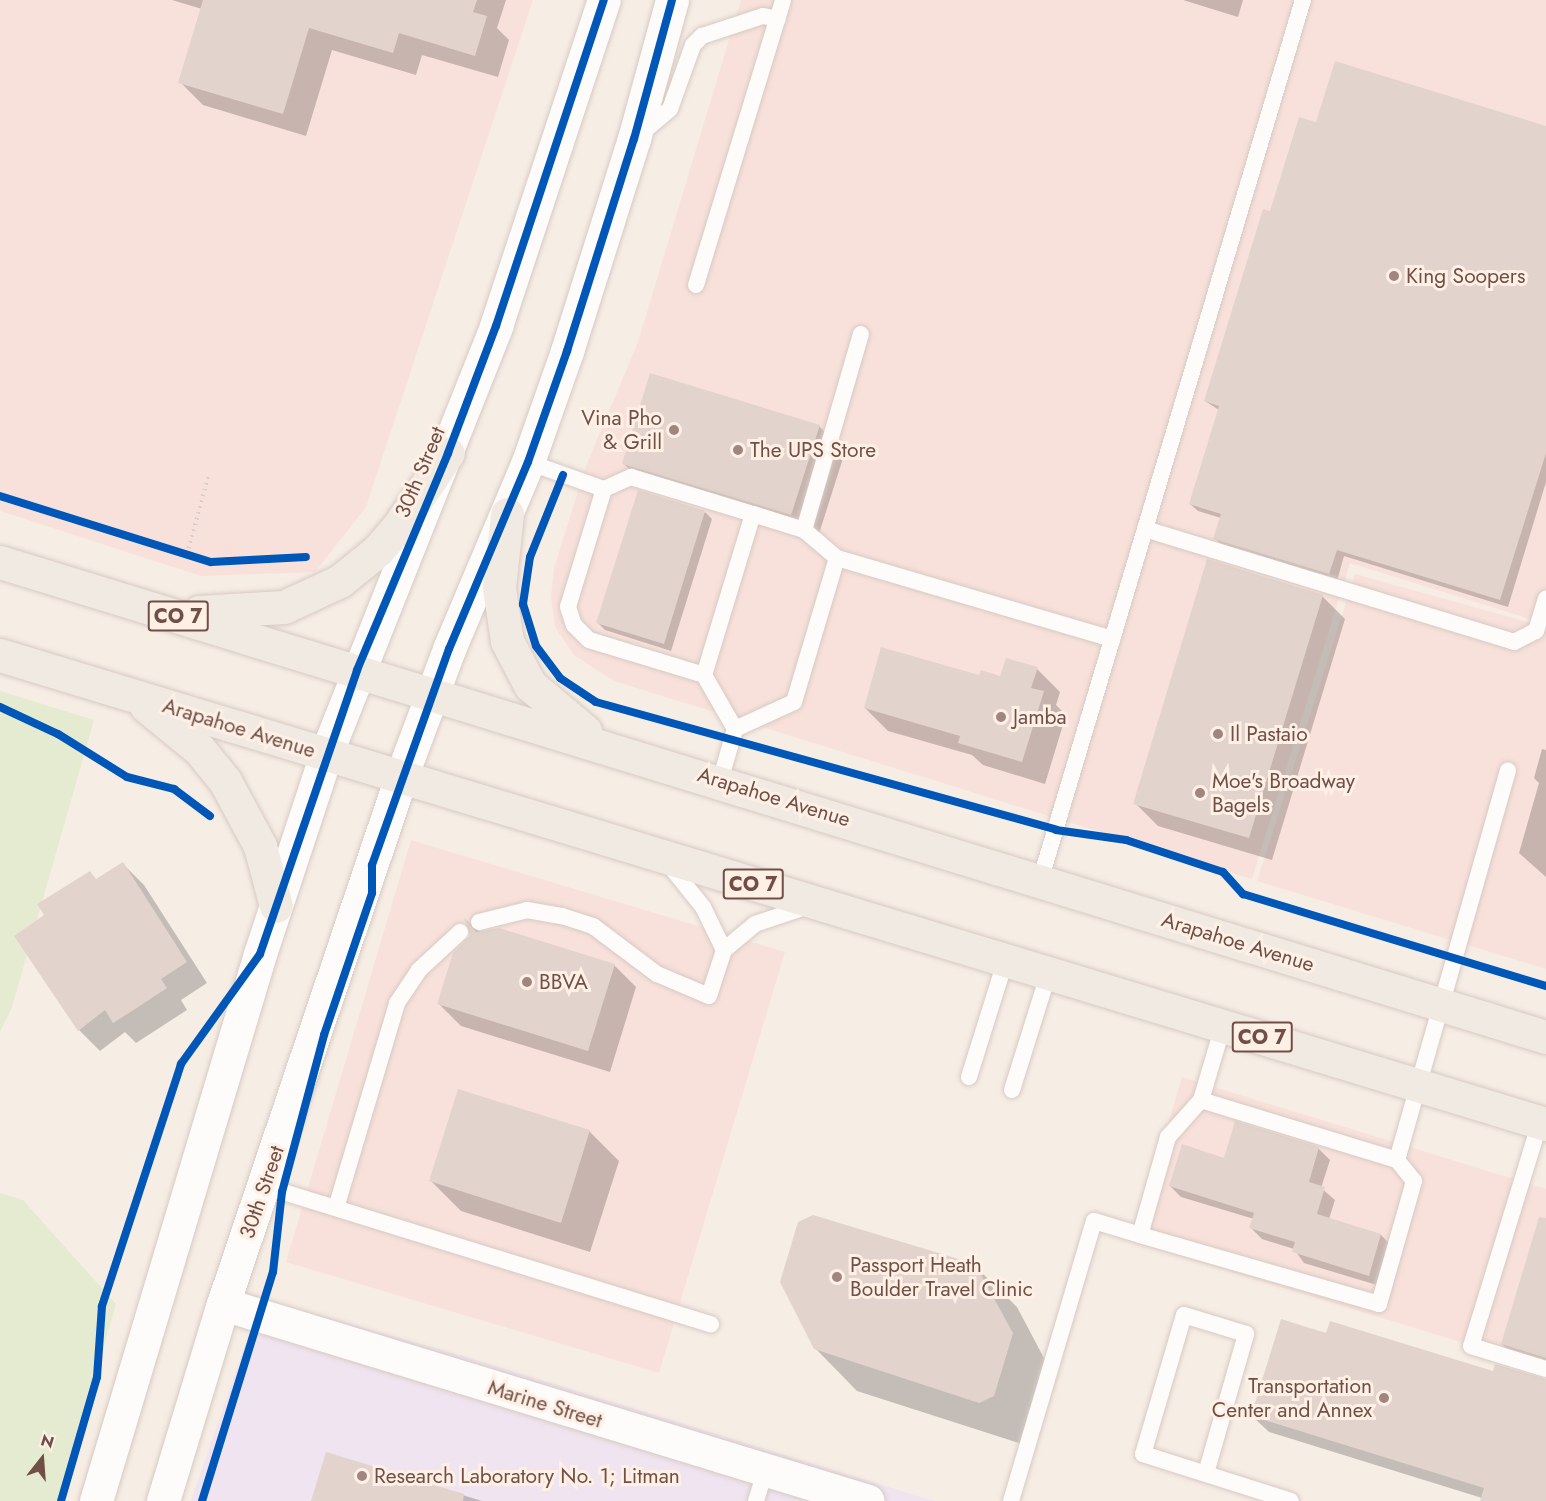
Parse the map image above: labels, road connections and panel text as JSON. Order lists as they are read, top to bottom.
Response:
{
  "streets": {
    "main road": [
      "30th Street",
      "CO 7",
      "Arapahoe Avenue",
      "Marine Street"
    ]
  },
  "crossings": [
    ["30th Street", "Arapahoe Avenue"],
    ["30th Street", "Marine Street"]
  ],
  "places": [
    "King Soopers",
    "Vina Pho & Grill",
    "The UPS Store",
    "Jamba",
    "Il Pastaio",
    "Moe's Broadway Bagels",
    "BBVA",
    "Passport Heath Boulder Travel Clinic",
    "Transportation Center and Annex",
    "Research Laboratory No. 1; Litman"
  ],
  "north": "top"
}
